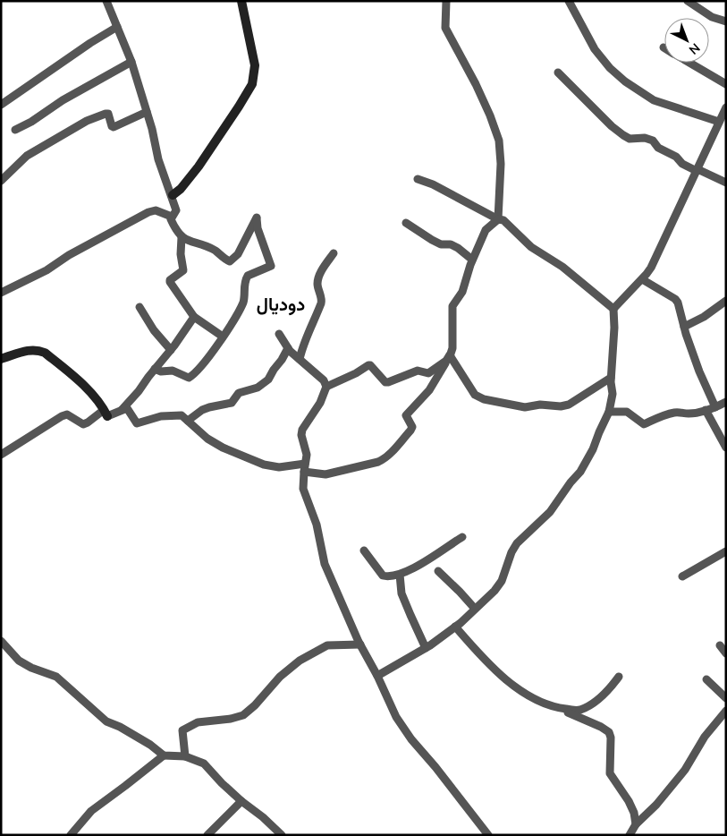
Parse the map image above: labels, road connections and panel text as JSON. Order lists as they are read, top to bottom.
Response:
{
  "districts": ["دودیال"],
  "north": "bottom right"
}
